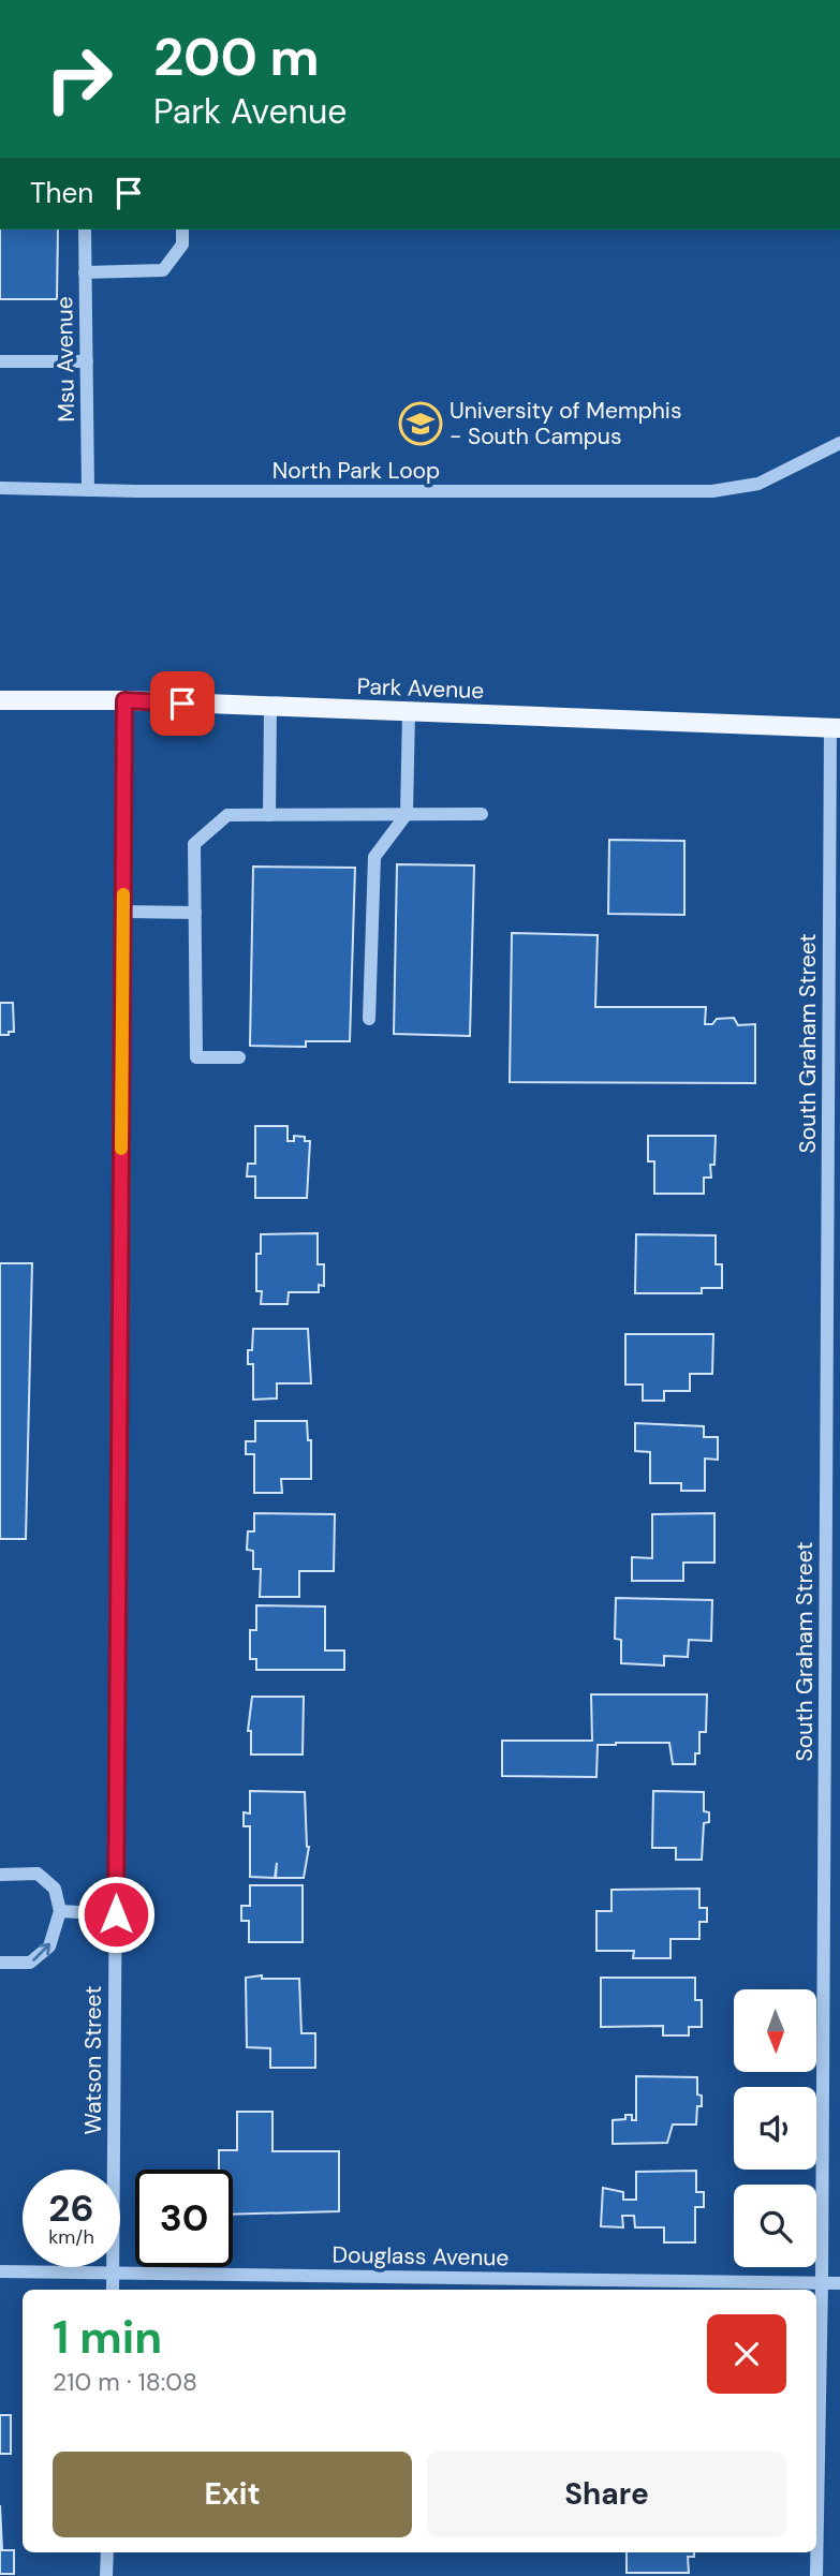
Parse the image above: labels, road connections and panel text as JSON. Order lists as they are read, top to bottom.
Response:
{
  "streets": {
    "main road": ["Park Avenue"],
    "street": [
      "Msu Avenue",
      "North Park Loop",
      "South Graham Street",
      "Watson Street",
      "Douglass Avenue"
    ]
  },
  "crossings": [
    ["Msu Avenue", "North Park Loop"],
    ["Park Avenue", "South Graham Street"],
    ["Park Avenue", "Watson Street"],
    ["South Graham Street", "Douglass Avenue"],
    ["Watson Street", "Douglass Avenue"]
  ],
  "places": {
    "school or university": ["University of Memphis - South Campus"]
  },
  "north": "bottom",
  "page": {
    "turn": ["200 m", "Park Avenue"],
    "then": "Then",
    "speed": "26 km/h",
    "limit": "30",
    "heading": ["1 min", "210 m · 18:08"],
    "buttons": ["Exit", "Share"]
  }
}
